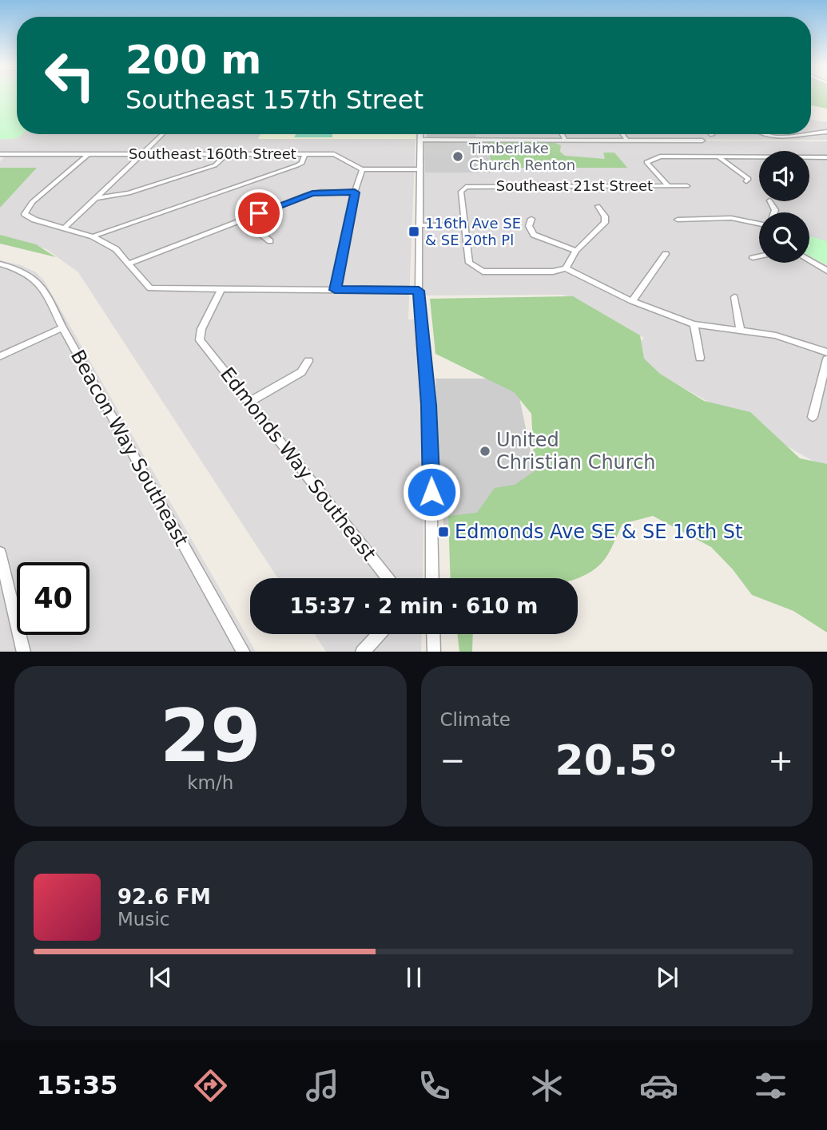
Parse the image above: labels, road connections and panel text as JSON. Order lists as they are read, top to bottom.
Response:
{
  "streets": {
    "street": [
      "Southeast 160th Street",
      "Southeast 21st Street",
      "Beacon Way Southeast",
      "Edmonds Way Southeast"
    ]
  },
  "places": {
    "other": ["Timberlake Church Renton", "United Christian Church"],
    "transit": ["116th Ave SE & SE 20th Pl", "Edmonds Ave SE & SE 16th St"]
  },
  "page": {
    "turn": ["200 m", "Southeast 157th Street"],
    "limit": "40",
    "trip": "15:37 · 2 min · 610 m",
    "tile": [
      ["29", "km/h"],
      "Climate"
    ],
    "heat": ["−", "20.5°", "+"],
    "song": ["92.6 FM", "Music"],
    "tabs": "15:35"
  }
}
